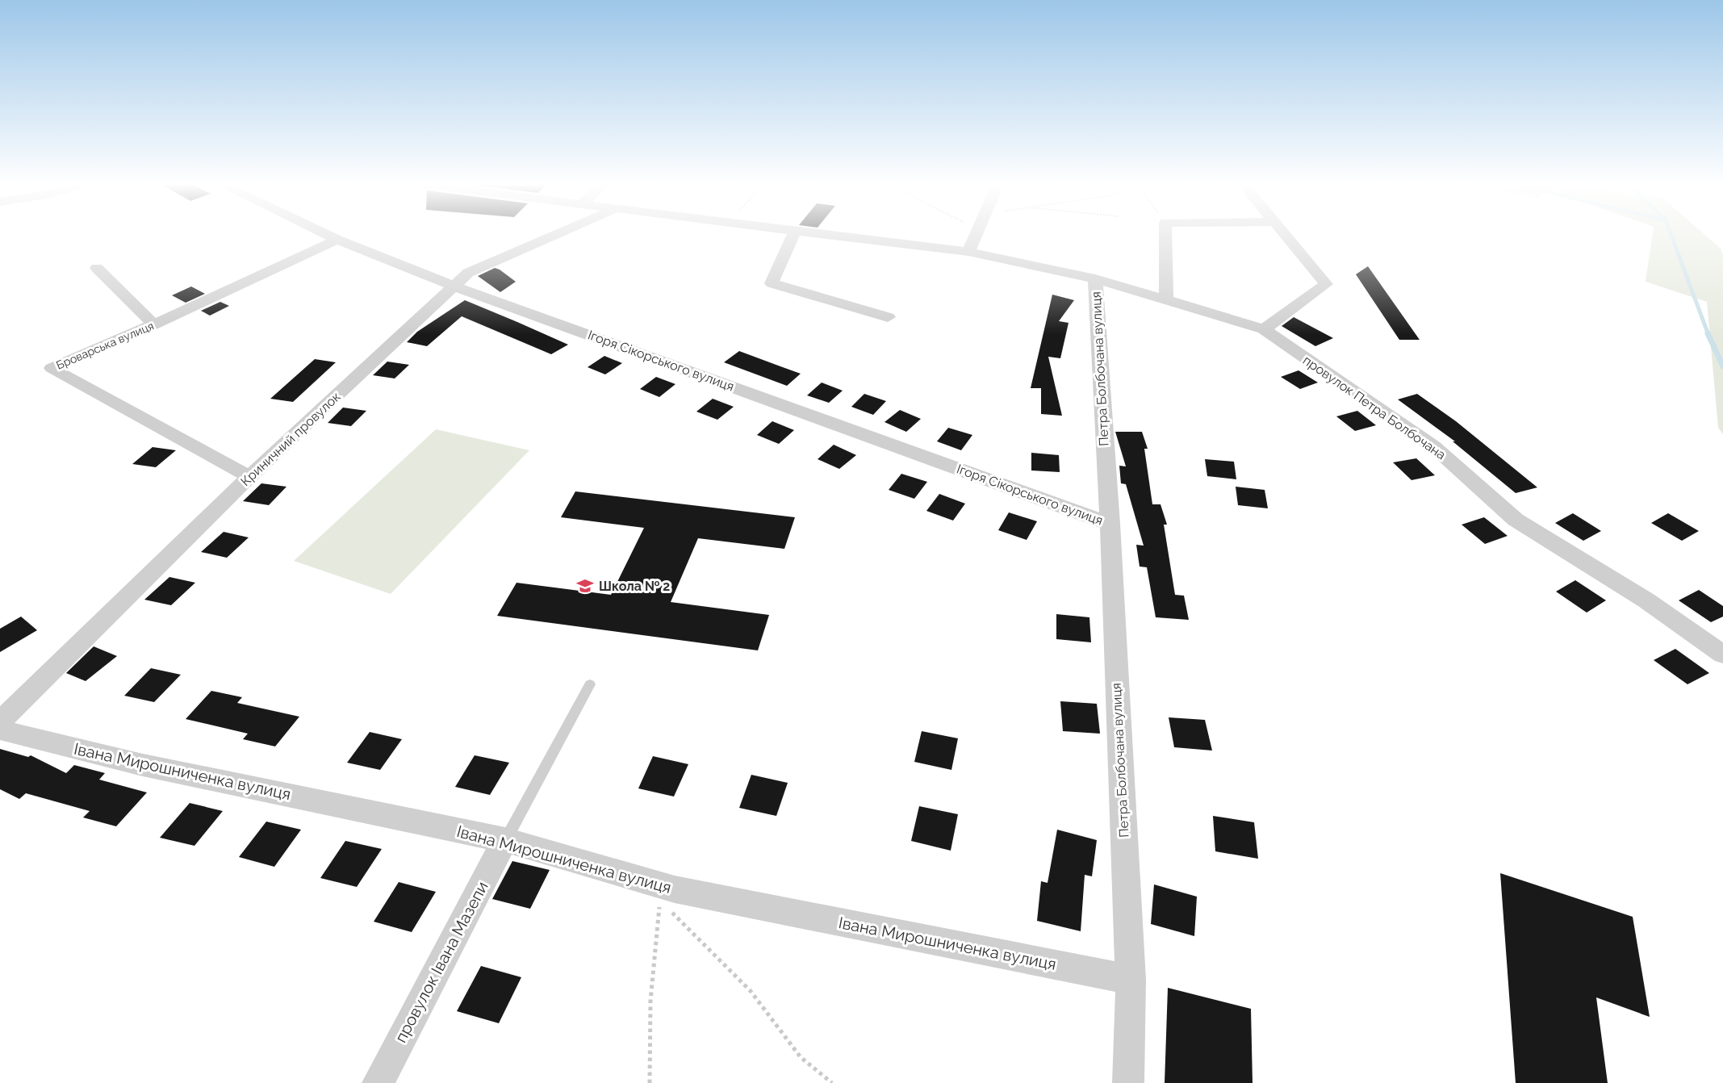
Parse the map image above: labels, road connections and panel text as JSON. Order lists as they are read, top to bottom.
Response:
{
  "streets": {
    "street": [
      "Броварська вулиця",
      "Ігоря Сікорського вулиця",
      "Петра Болбочана вулиця",
      "провулок Петра Болбочана",
      "Криничний провулок",
      "Івана Мирошниченка вулиця",
      "провулок Івана Мазепи"
    ]
  },
  "crossings": [
    ["Броварська вулиця", "Ігоря Сікорського вулиця"],
    ["Броварська вулиця", "Криничний провулок"],
    ["Ігоря Сікорського вулиця", "Петра Болбочана вулиця"],
    ["Ігоря Сікорського вулиця", "Криничний провулок"],
    ["Петра Болбочана вулиця", "провулок Петра Болбочана"],
    ["Петра Болбочана вулиця", "Івана Мирошниченка вулиця"],
    ["Івана Мирошниченка вулиця", "провулок Івана Мазепи"]
  ],
  "places": {
    "school or university": ["Школа № 2"]
  }
}
